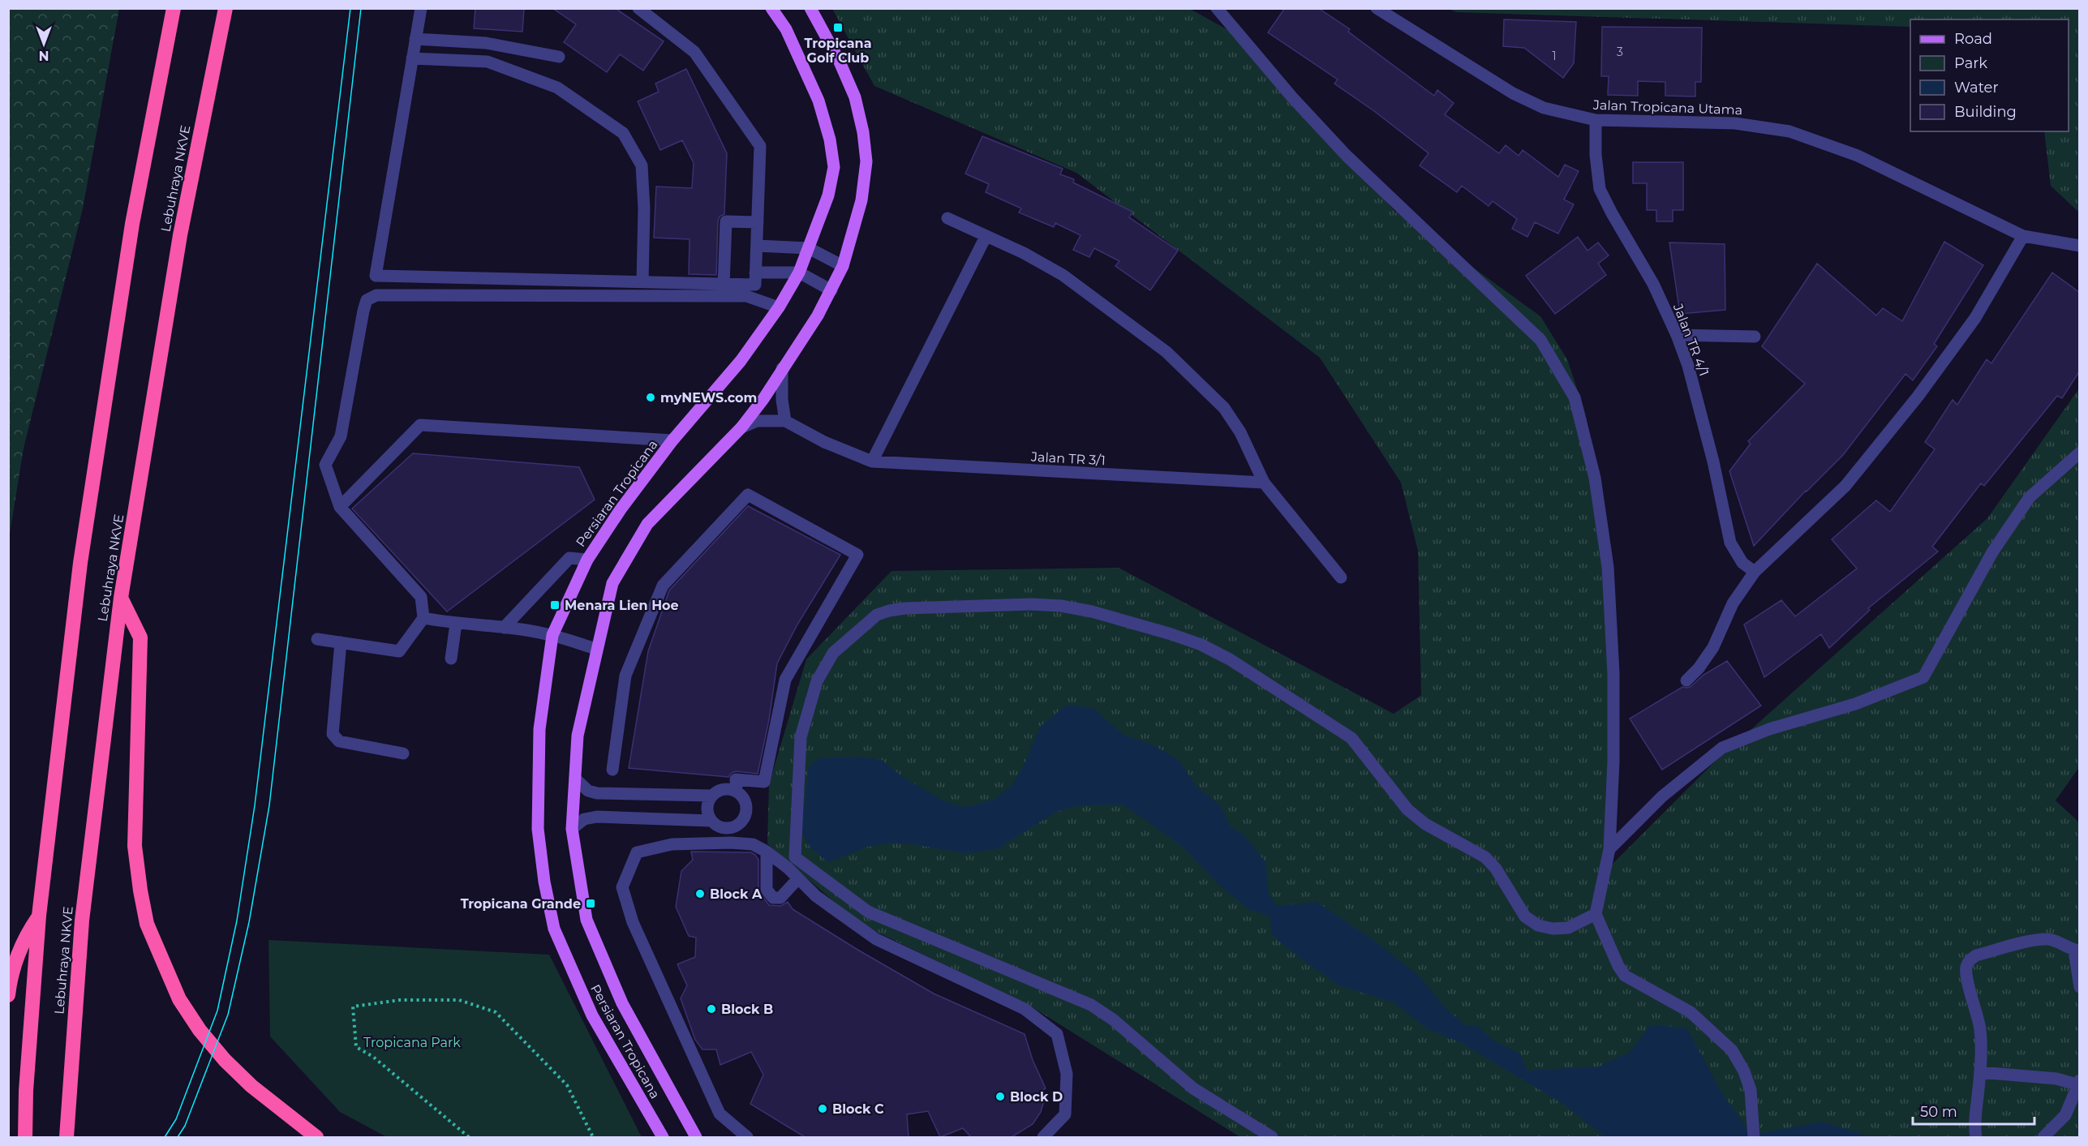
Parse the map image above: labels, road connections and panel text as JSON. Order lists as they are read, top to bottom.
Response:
{
  "streets": {
    "highway": ["Lebuhraya NKVE"],
    "main road": ["Persiaran Tropicana"],
    "street": ["Jalan Tropicana Utama", "Jalan TR 4/1", "Jalan TR 3/1"]
  },
  "crossings": [
    ["Jalan Tropicana Utama", "Jalan TR 4/1"]
  ],
  "parks": ["Tropicana Park"],
  "places": {
    "transit": ["Tropicana Golf Club", "Menara Lien Hoe", "Tropicana Grande"],
    "other": [
      "myNEWS.com",
      "Block A",
      "Block B",
      "Block D",
      "Block C"
    ]
  },
  "house_numbers": ["3", "1"],
  "legend": [
    "Road",
    "Park",
    "Water",
    "Building"
  ],
  "scale_bar": "50 m",
  "north": "bottom"
}
